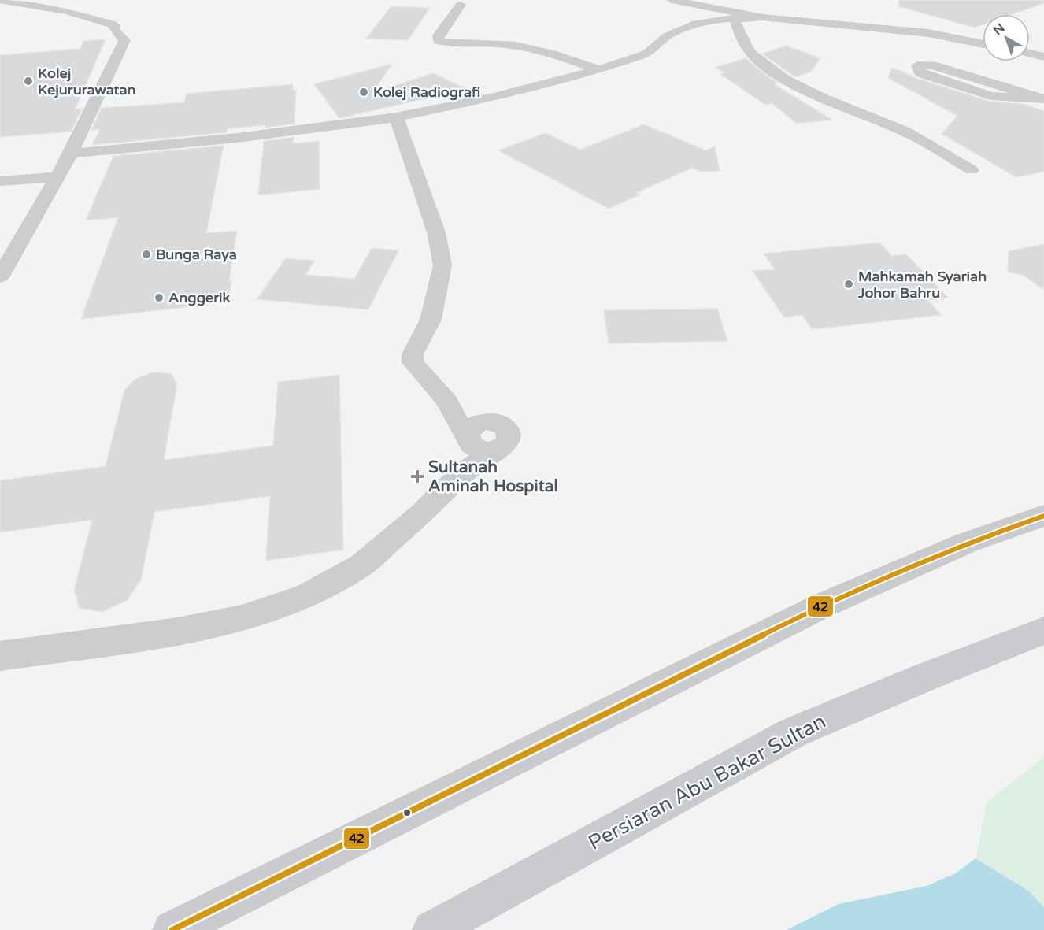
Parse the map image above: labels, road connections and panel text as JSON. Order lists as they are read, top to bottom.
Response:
{
  "streets": {
    "main road": ["Persiaran Abu Bakar Sultan"]
  },
  "places": {
    "other": [
      "Kolej Kejururawatan",
      "Kolej Radiografi",
      "Bunga Raya",
      "Mahkamah Syariah Johor Bahru",
      "Anggerik"
    ],
    "health": ["Sultanah Aminah Hospital"]
  },
  "lines": ["transit line 42"],
  "north": "top left"
}
